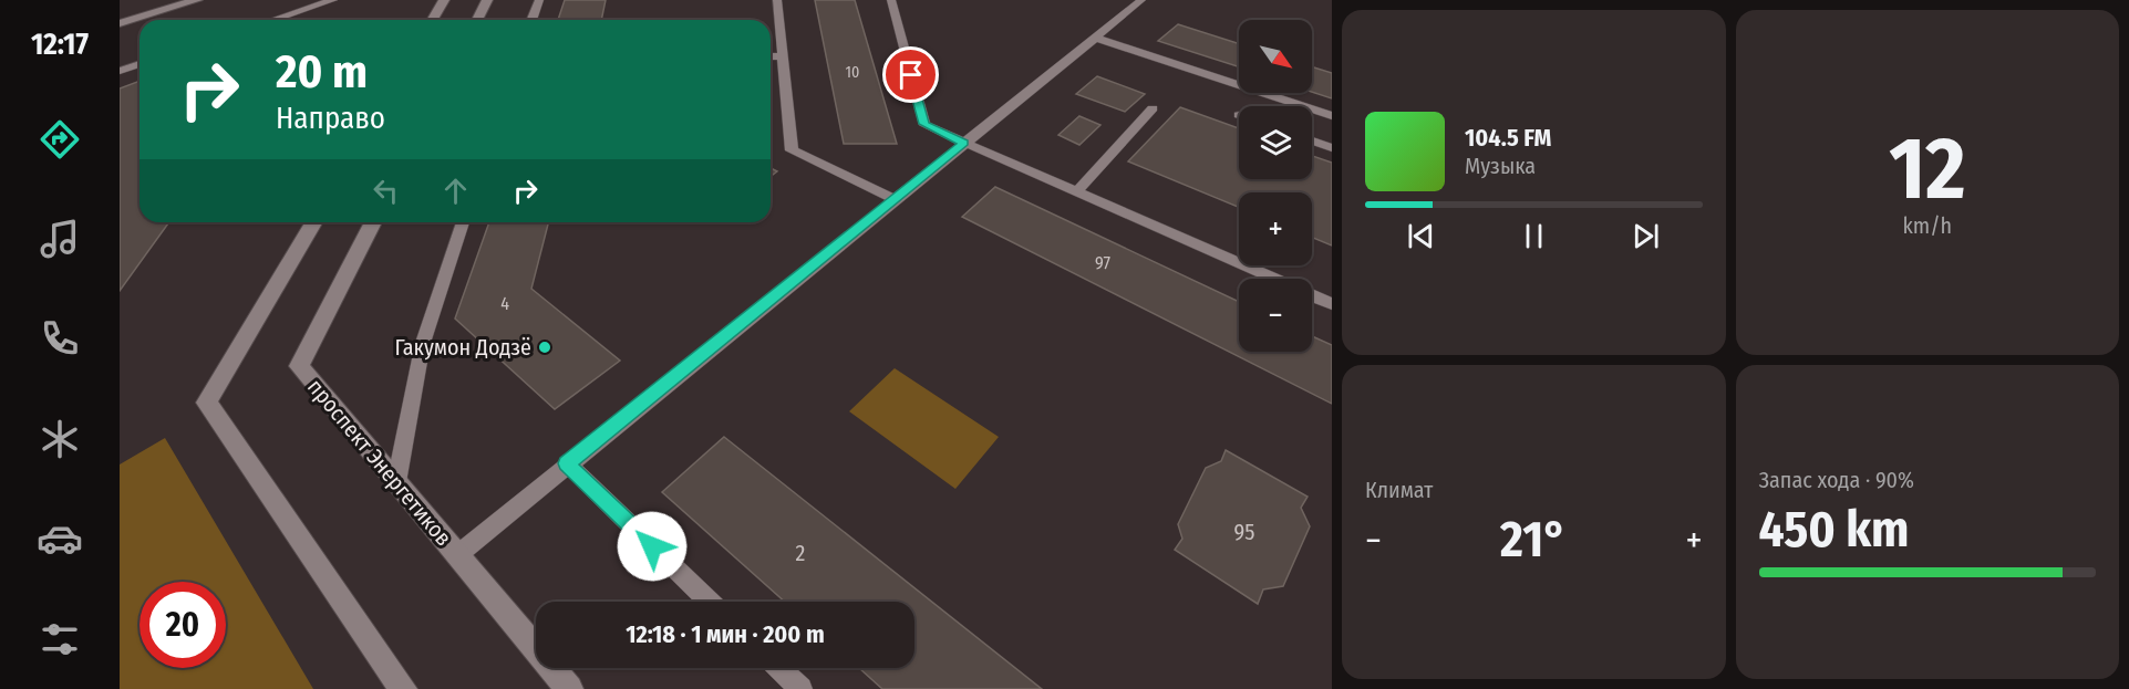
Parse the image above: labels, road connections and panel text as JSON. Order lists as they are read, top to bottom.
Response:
{
  "streets": {
    "street": ["проспект Энергетиков"]
  },
  "places": ["Гакумон Додзё"],
  "house_numbers": [
    "10",
    "97",
    "4",
    "95",
    "2"
  ],
  "north": "bottom right",
  "page": {
    "tabs": "12:17",
    "tile": [
      ["12", "km/h"],
      "Климат",
      ["Запас хода · 90%", "450 km"]
    ],
    "map_buttons": ["+", "−"],
    "turn": ["20 m", "Направо"],
    "song": ["104.5 FM", "Музыка"],
    "heat": ["−", "21°", "+"],
    "limit": "20",
    "trip": "12:18 · 1 мин · 200 m"
  }
}
